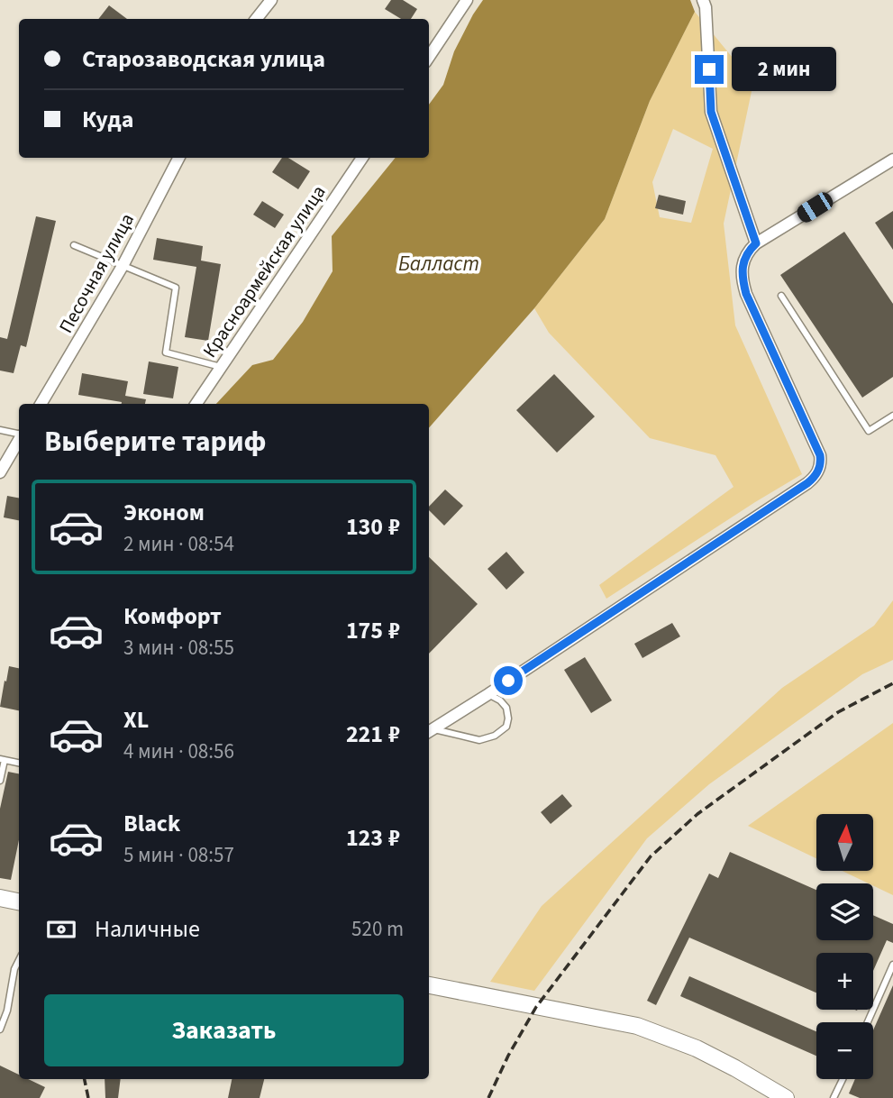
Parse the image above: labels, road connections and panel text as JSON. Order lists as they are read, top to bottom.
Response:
{
  "streets": {
    "street": ["Красноармейская улица", "Песочная улица"]
  },
  "water": ["Балласт"],
  "north": "top",
  "page": {
    "banner": ["Старозаводская улица", "Куда"],
    "bubble": "2 мин",
    "heading": "Выберите тариф",
    "list": [
      {
        "name": "Эконом",
        "note": "2 мин · 08:54",
        "value": "130 ₽"
      },
      {
        "name": "Комфорт",
        "note": "3 мин · 08:55",
        "value": "175 ₽"
      },
      {
        "name": "XL",
        "note": "4 мин · 08:56",
        "value": "221 ₽"
      },
      {
        "name": "Black",
        "note": "5 мин · 08:57",
        "value": "123 ₽"
      }
    ],
    "map_buttons": ["+", "−"],
    "pay": ["Наличные", "520 m"],
    "buttons": "Заказать"
  }
}
